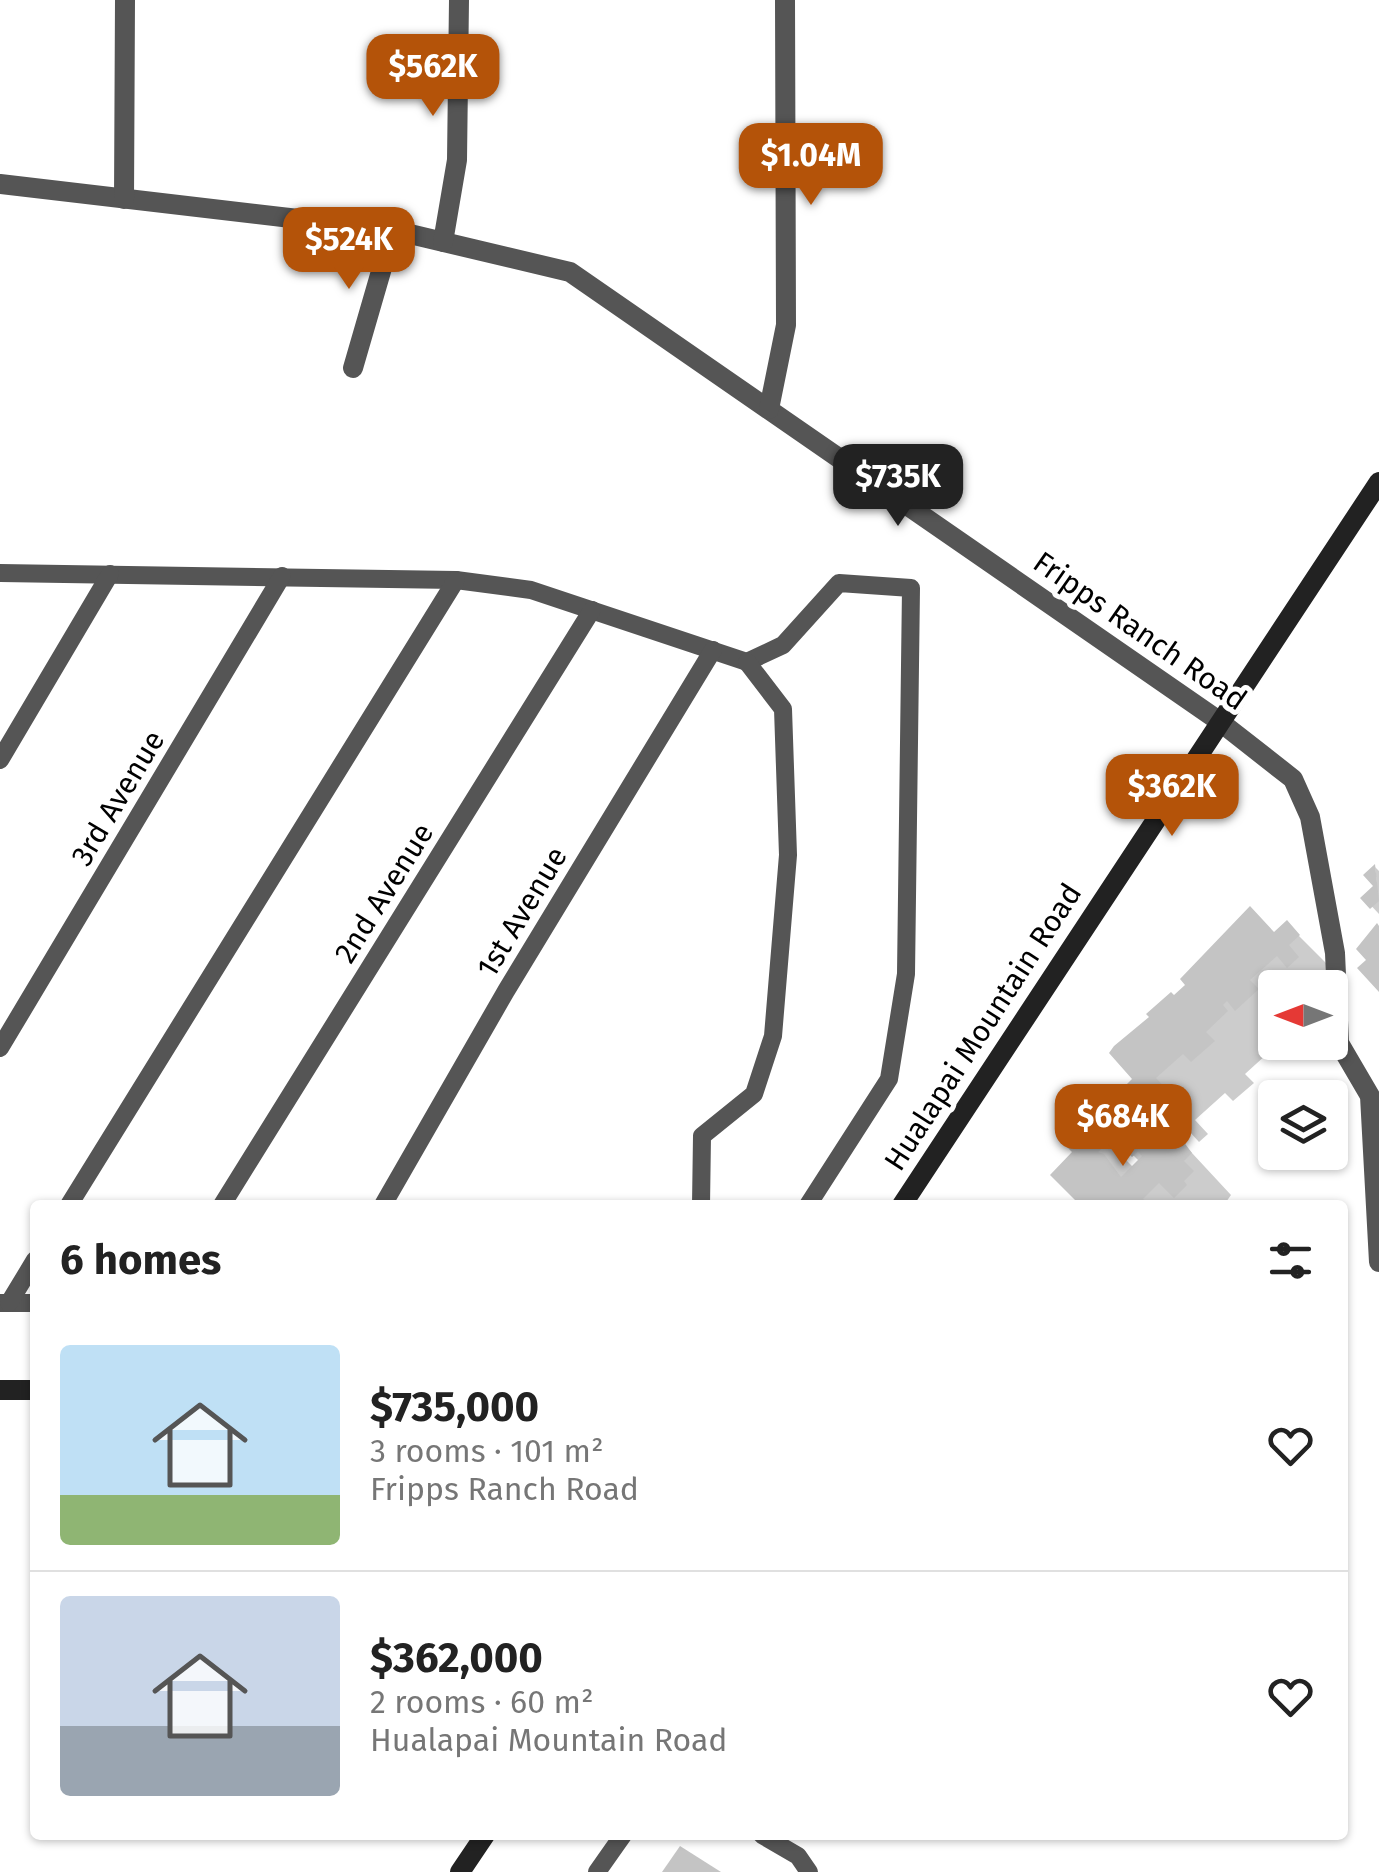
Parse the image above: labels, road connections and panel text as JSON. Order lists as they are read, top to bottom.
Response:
{
  "streets": {
    "main road": ["Hualapai Mountain Road"],
    "street": ["Fripps Ranch Road"],
    "lane": ["3rd Avenue", "2nd Avenue", "1st Avenue"]
  },
  "crossings": [
    ["Fripps Ranch Road", "Hualapai Mountain Road"]
  ],
  "north": "left",
  "page": {
    "price": [
      "$562K",
      "$1.04M",
      "$524K",
      "$735K",
      "$362K",
      "$684K"
    ],
    "heading": "6 homes",
    "list": [
      {
        "name": "$735,000",
        "note": "3 rooms · 101 m² · Fripps Ranch Road"
      },
      {
        "name": "$362,000",
        "note": "2 rooms · 60 m² · Hualapai Mountain Road"
      }
    ]
  }
}
